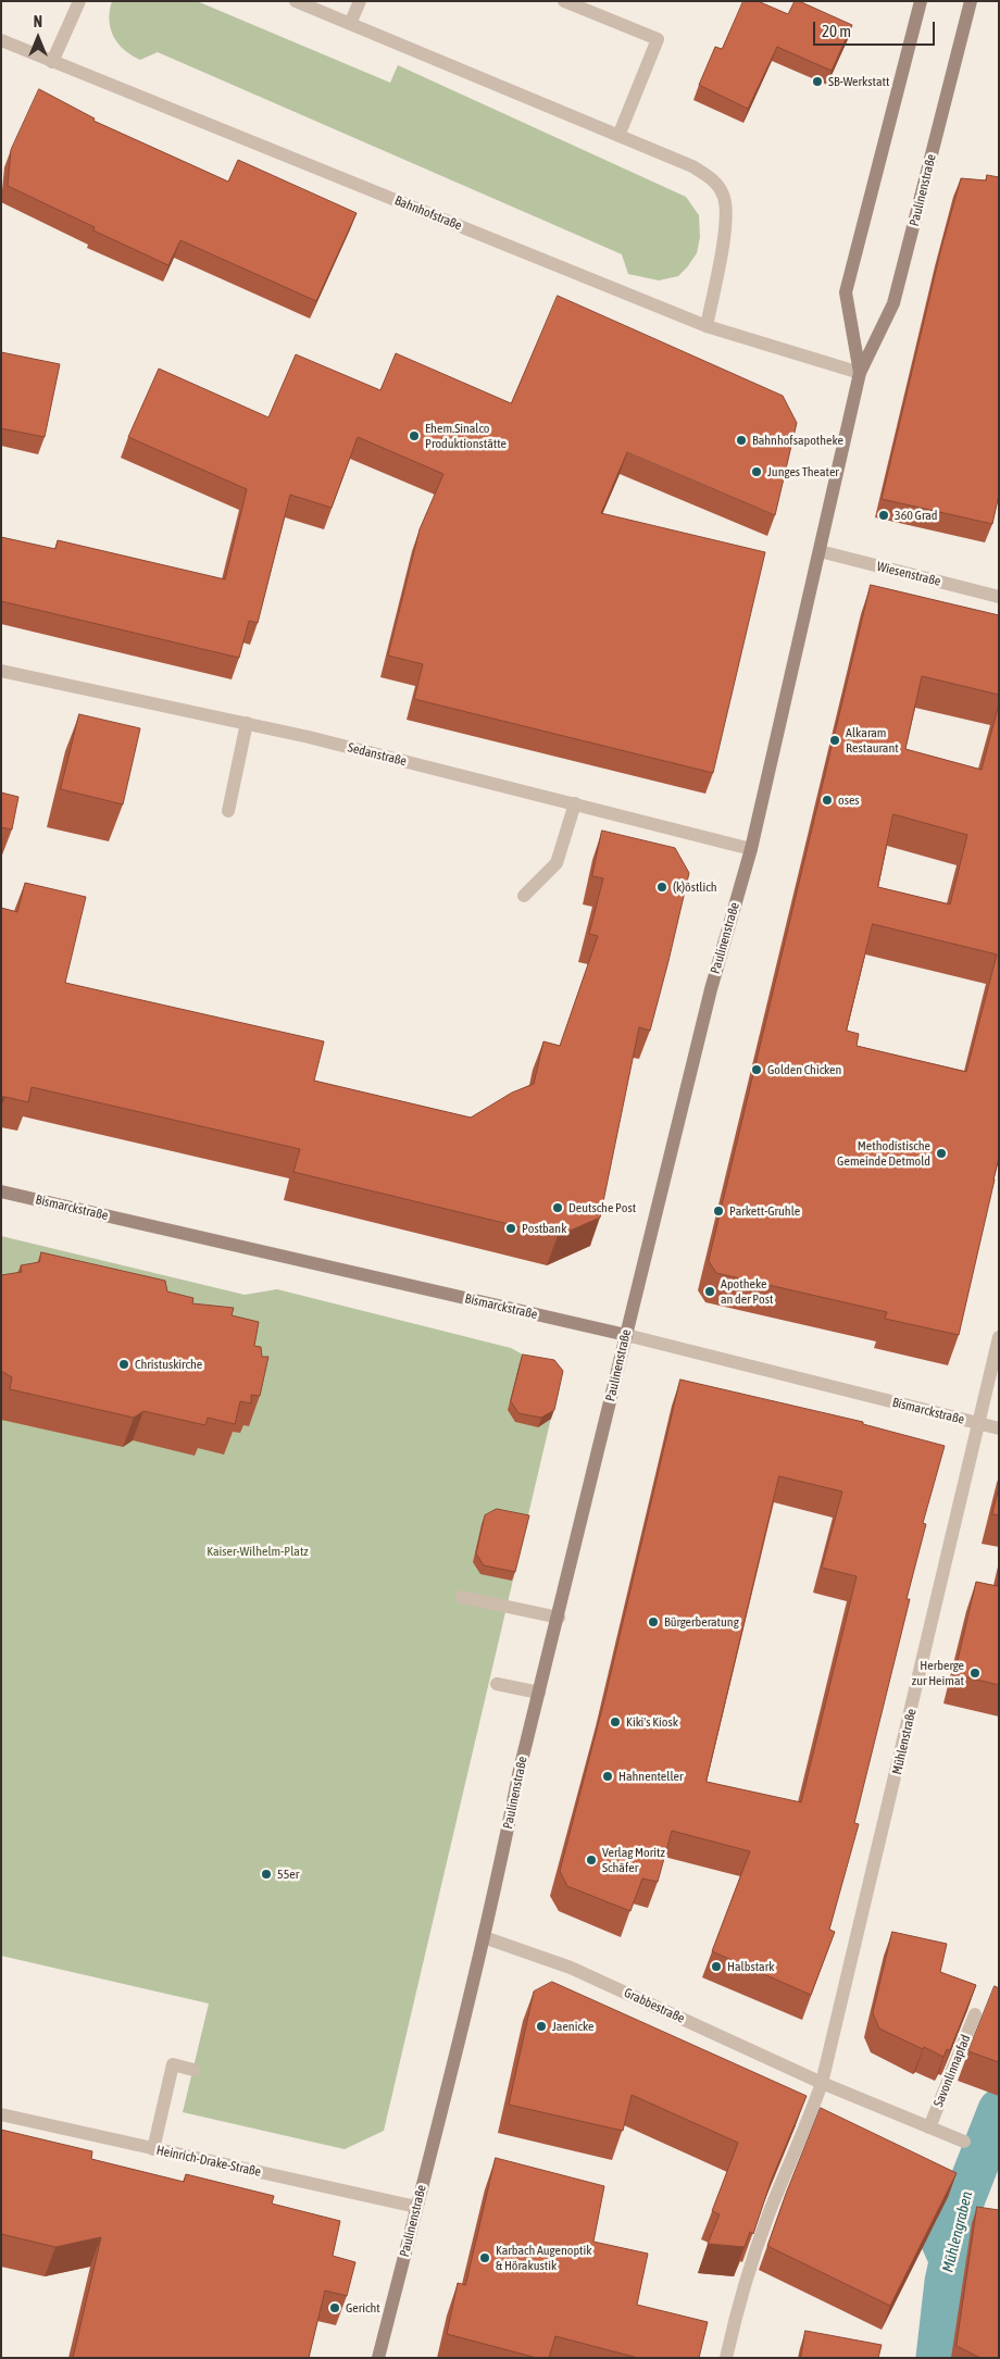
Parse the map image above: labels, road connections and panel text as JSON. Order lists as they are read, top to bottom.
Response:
{
  "streets": {
    "main road": ["Paulinenstraße", "Bismarckstraße"],
    "street": [
      "Bahnhofstraße",
      "Wiesenstraße",
      "Sedanstraße",
      "Mühlenstraße",
      "Grabbestraße",
      "Savonlinnapfad",
      "Heinrich-Drake-Straße"
    ]
  },
  "crossings": [
    ["Paulinenstraße", "Bahnhofstraße"],
    ["Paulinenstraße", "Wiesenstraße"],
    ["Paulinenstraße", "Sedanstraße"],
    ["Paulinenstraße", "Bismarckstraße"],
    ["Paulinenstraße", "Grabbestraße"],
    ["Paulinenstraße", "Heinrich-Drake-Straße"],
    ["Bismarckstraße", "Mühlenstraße"],
    ["Mühlenstraße", "Grabbestraße"],
    ["Grabbestraße", "Savonlinnapfad"]
  ],
  "water": ["Mühlengraben"],
  "parks": ["Kaiser-Wilhelm-Platz"],
  "places": [
    "SB-Werkstatt",
    "Ehem.Sinalco Produktionstätte",
    "Bahnhofsapotheke",
    "Junges Theater",
    "360 Grad",
    "Alkaram Restaurant",
    "oses",
    "(k)östlich",
    "Golden Chicken",
    "Methodistische Gemeinde Detmold",
    "Deutsche Post",
    "Parkett-Gruhle",
    "Postbank",
    "Apotheke an der Post",
    "Christuskirche",
    "Bürgerberatung",
    "Herberge zur Heimat",
    "Kiki's Kiosk",
    "Hahnenteller",
    "Verlag Moritz Schäfer",
    "55er",
    "Halbstark",
    "Jaenicke",
    "Karbach Augenoptik & Hörakustik",
    "Gericht"
  ],
  "scale_bar": "20 m",
  "north": "top"
}
